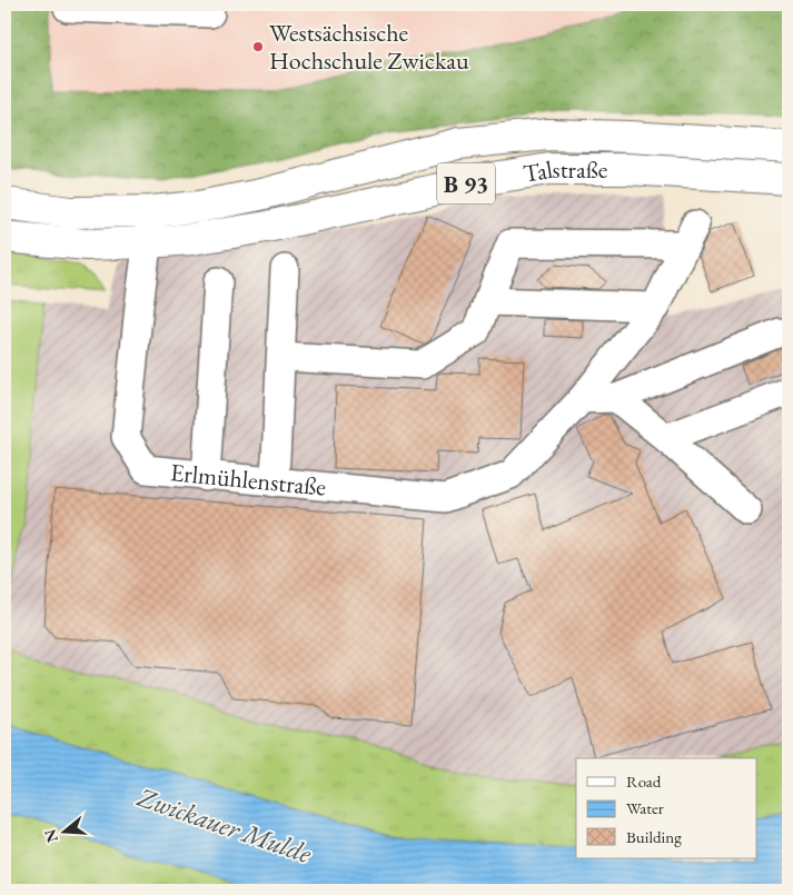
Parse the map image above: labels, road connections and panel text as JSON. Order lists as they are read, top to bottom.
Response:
{
  "streets": {
    "main road": ["Talstraße", "B 93"],
    "street": ["Erlmühlenstraße"]
  },
  "crossings": [
    ["Talstraße", "B 93"],
    ["Talstraße", "Erlmühlenstraße"],
    ["B 93", "Erlmühlenstraße"]
  ],
  "water": ["Zwickauer Mulde"],
  "places": ["Westsächsische Hochschule Zwickau"],
  "legend": ["Road", "Water", "Building"],
  "north": "left"
}
